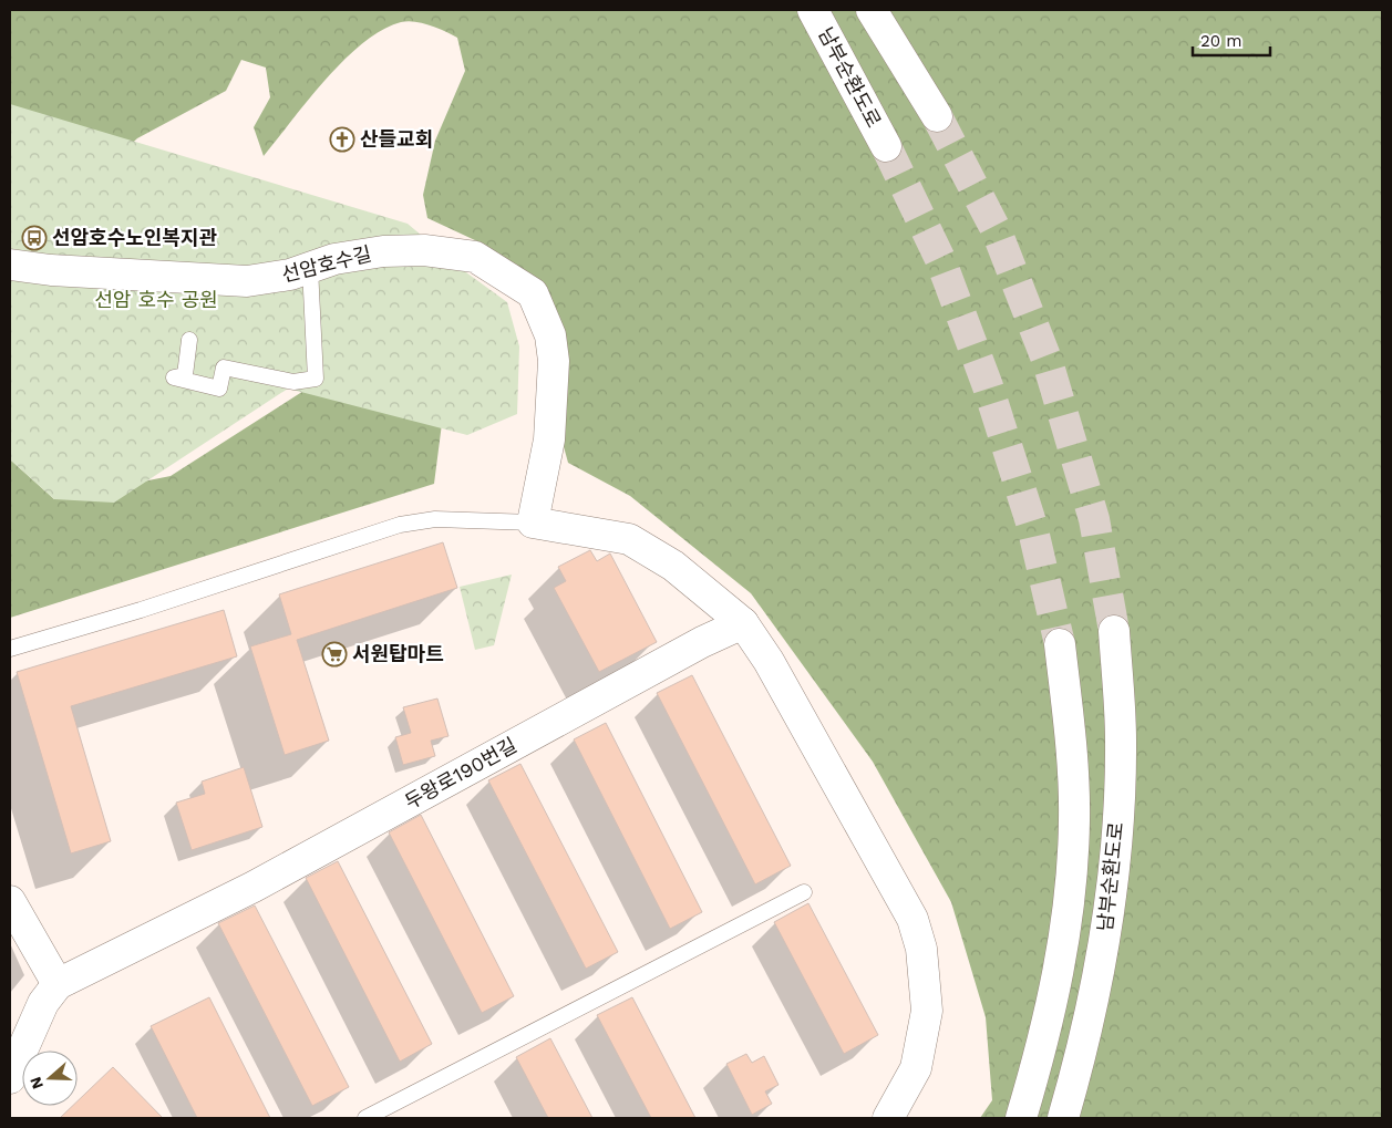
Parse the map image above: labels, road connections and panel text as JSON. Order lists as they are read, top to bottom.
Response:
{
  "streets": {
    "street": ["남부순환도로", "선암호수길", "두왕로190번길"]
  },
  "parks": ["선암 호수 공원"],
  "places": {
    "church": ["산들교회"],
    "bus stop": ["선암호수노인복지관"],
    "supermarket": ["서원탑마트"]
  },
  "scale_bar": "20 m",
  "north": "left"
}
